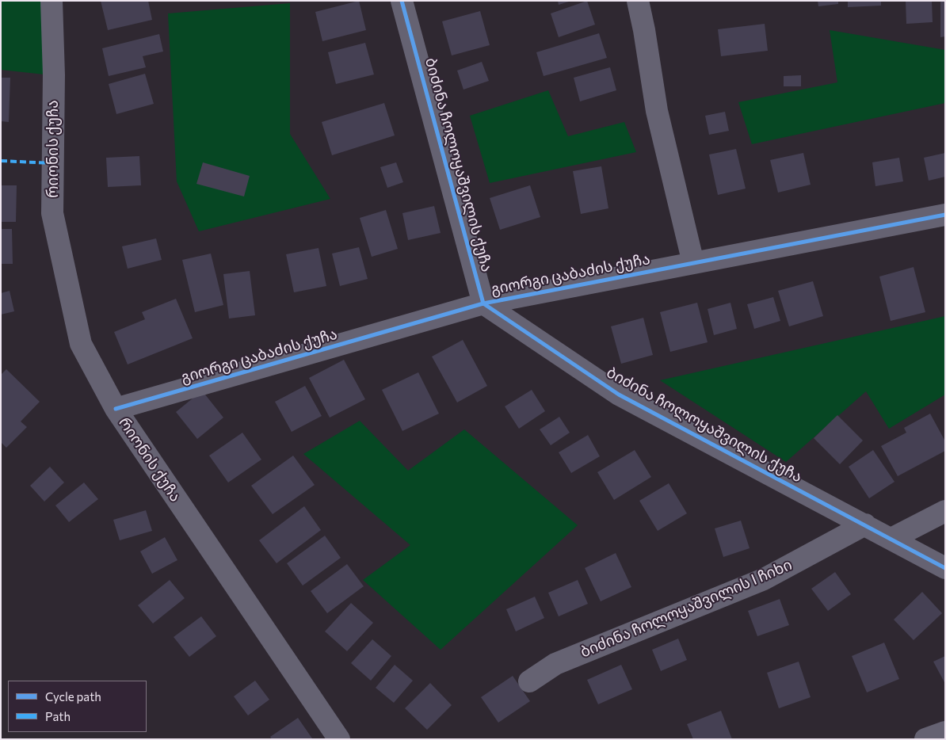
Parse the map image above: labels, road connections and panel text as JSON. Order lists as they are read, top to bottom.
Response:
{
  "streets": {
    "street": [
      "რიონის ქუჩა",
      "ბიძინა ჩოლოყაშვილის ქუჩა",
      "გიორგი ცაბაძის ქუჩა",
      "ბიძინა ჩოლოყაშვილის I ჩიხი"
    ]
  },
  "crossings": [
    ["რიონის ქუჩა", "გიორგი ცაბაძის ქუჩა"],
    ["ბიძინა ჩოლოყაშვილის ქუჩა", "გიორგი ცაბაძის ქუჩა"],
    ["ბიძინა ჩოლოყაშვილის ქუჩა", "ბიძინა ჩოლოყაშვილის I ჩიხი"]
  ],
  "legend": ["Cycle path", "Path"]
}
